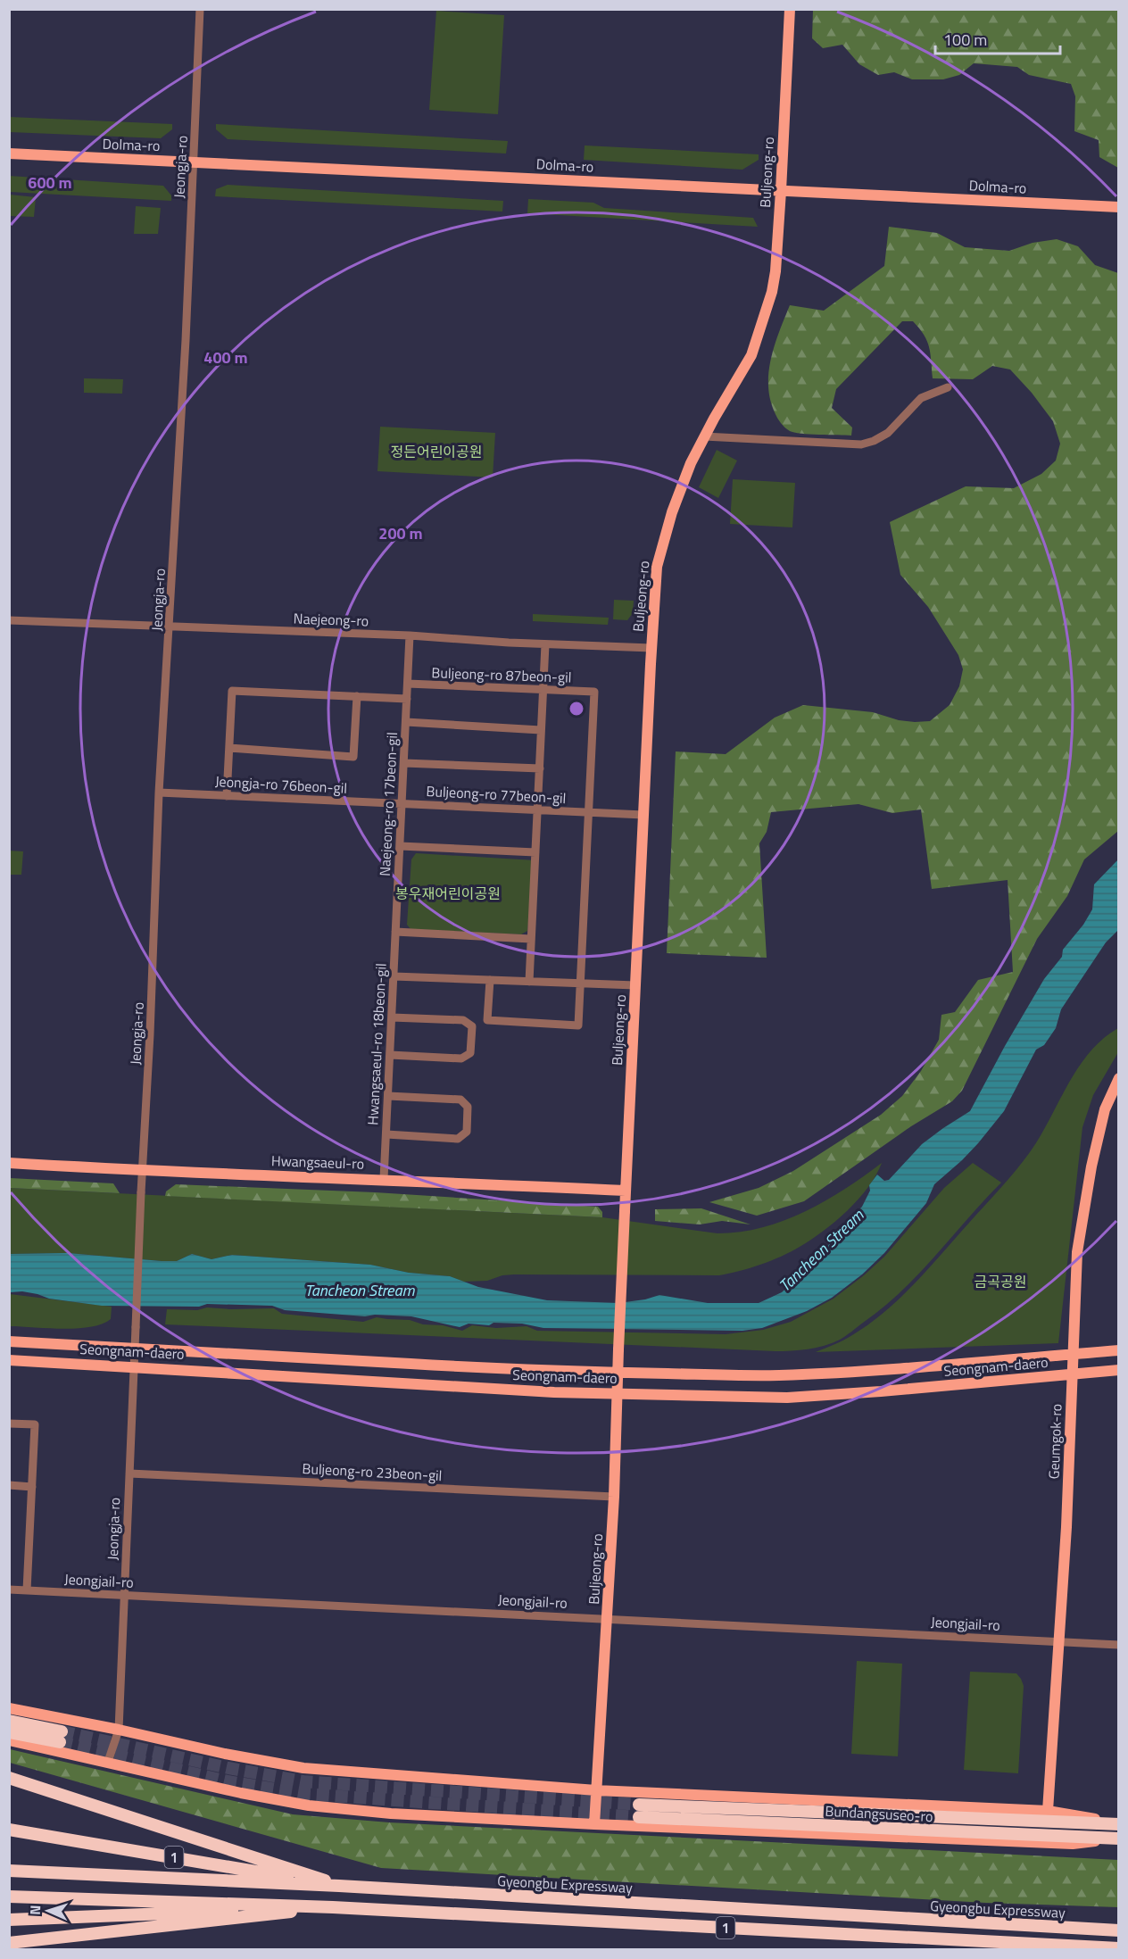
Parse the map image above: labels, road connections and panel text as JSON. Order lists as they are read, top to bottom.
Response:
{
  "streets": {
    "highway": ["Bundangsuseo-ro", "1", "Gyeongbu Expressway"],
    "main road": [
      "Dolma-ro",
      "Buljeong-ro",
      "Hwangsaeul-ro",
      "Seongnam-daero",
      "Geumgok-ro"
    ],
    "street": [
      "Jeongja-ro",
      "Naejeong-ro",
      "Buljeong-ro 87beon-gil",
      "Jeongja-ro 76beon-gil",
      "Buljeong-ro 77beon-gil",
      "Naejeong-ro 17beon-gil",
      "Hwangsaeul-ro 18beon-gil",
      "Buljeong-ro 23beon-gil",
      "Jeongjail-ro"
    ]
  },
  "crossings": [
    ["Dolma-ro", "Jeongja-ro"],
    ["Dolma-ro", "Buljeong-ro"],
    ["Jeongja-ro", "Naejeong-ro"],
    ["Jeongja-ro", "Jeongja-ro 76beon-gil"],
    ["Jeongja-ro", "Hwangsaeul-ro"],
    ["Jeongja-ro", "Seongnam-daero"],
    ["Jeongja-ro", "Buljeong-ro 23beon-gil"],
    ["Jeongja-ro", "Jeongjail-ro"],
    ["Buljeong-ro", "Naejeong-ro"],
    ["Buljeong-ro", "Buljeong-ro 77beon-gil"],
    ["Buljeong-ro", "Hwangsaeul-ro"],
    ["Buljeong-ro", "Seongnam-daero"],
    ["Buljeong-ro", "Buljeong-ro 23beon-gil"],
    ["Buljeong-ro", "Jeongjail-ro"],
    ["Naejeong-ro", "Naejeong-ro 17beon-gil"],
    ["Buljeong-ro 87beon-gil", "Buljeong-ro 77beon-gil"],
    ["Buljeong-ro 87beon-gil", "Naejeong-ro 17beon-gil"],
    ["Jeongja-ro 76beon-gil", "Buljeong-ro 77beon-gil"],
    ["Jeongja-ro 76beon-gil", "Naejeong-ro 17beon-gil"],
    ["Buljeong-ro 77beon-gil", "Naejeong-ro 17beon-gil"],
    ["Naejeong-ro 17beon-gil", "Hwangsaeul-ro 18beon-gil"],
    ["Hwangsaeul-ro 18beon-gil", "Hwangsaeul-ro"],
    ["Seongnam-daero", "Geumgok-ro"],
    ["Geumgok-ro", "Jeongjail-ro"],
    ["1", "Gyeongbu Expressway"]
  ],
  "water": ["Tancheon Stream"],
  "parks": ["정든어린이공원", "봉우재어린이공원", "금곡공원"],
  "scale_bar": "100 m",
  "north": "left",
  "rings": ["600 m", "400 m", "200 m"]
}
